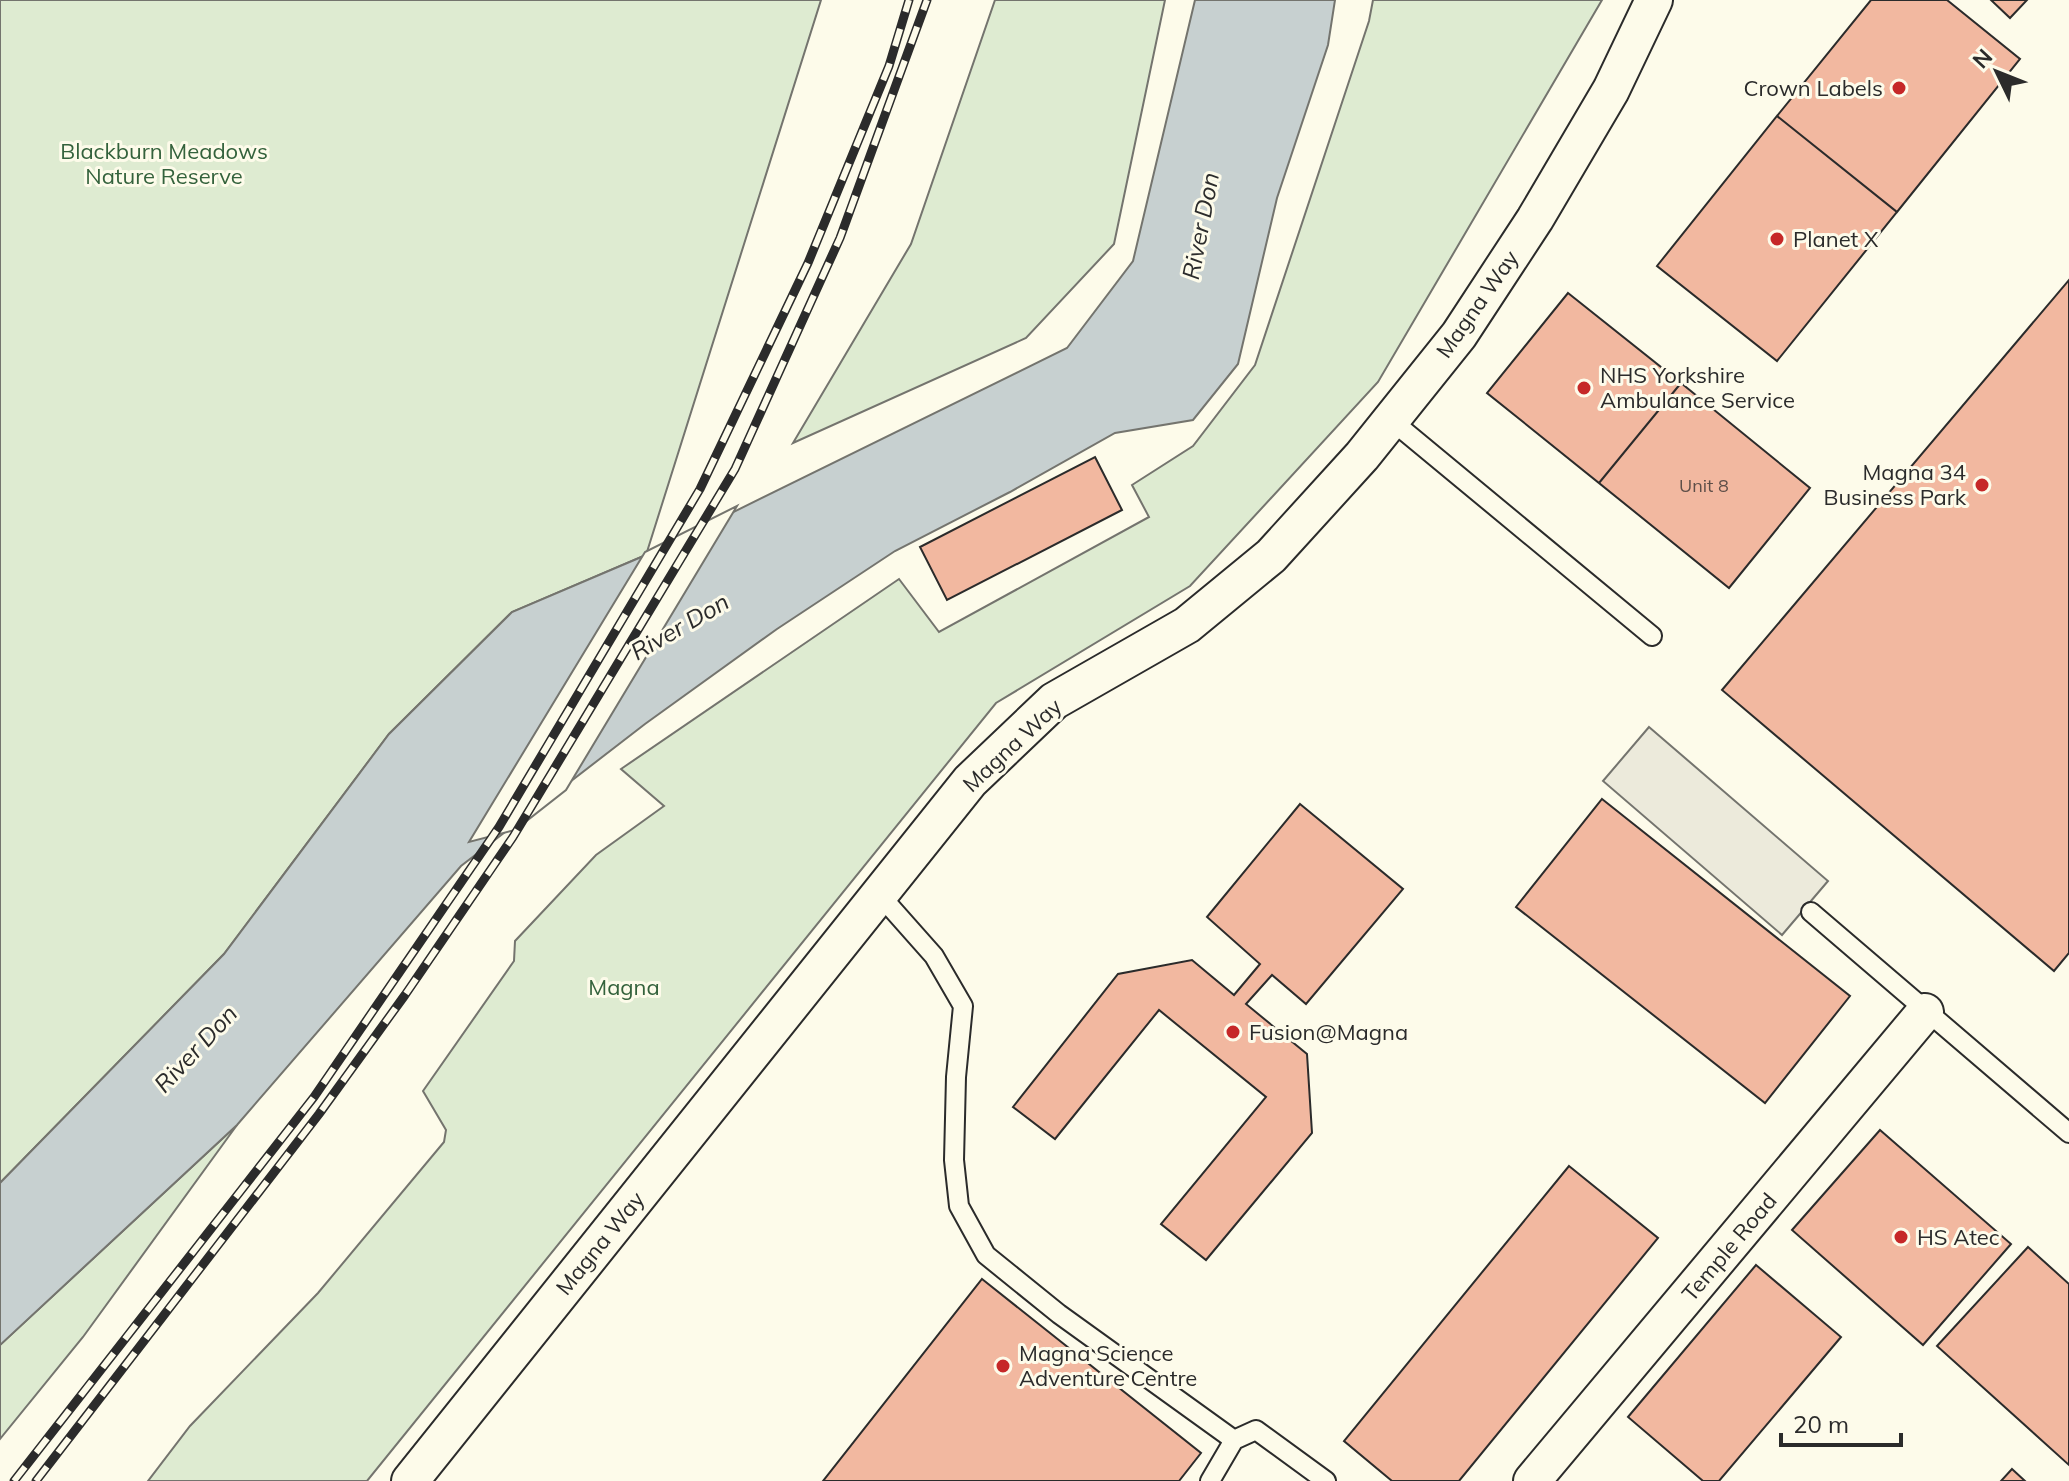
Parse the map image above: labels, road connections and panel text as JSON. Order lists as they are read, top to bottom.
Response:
{
  "streets": {
    "street": ["Magna Way", "Temple Road"]
  },
  "water": ["River Don"],
  "parks": ["Blackburn Meadows Nature Reserve", "Magna"],
  "places": [
    "Crown Labels",
    "Planet X",
    "NHS Yorkshire Ambulance Service",
    "Magna 34 Business Park",
    "Fusion@Magna",
    "HS Atec",
    "Magna Science Adventure Centre"
  ],
  "house_numbers": ["Unit 8"],
  "scale_bar": "20 m",
  "north": "top left"
}
